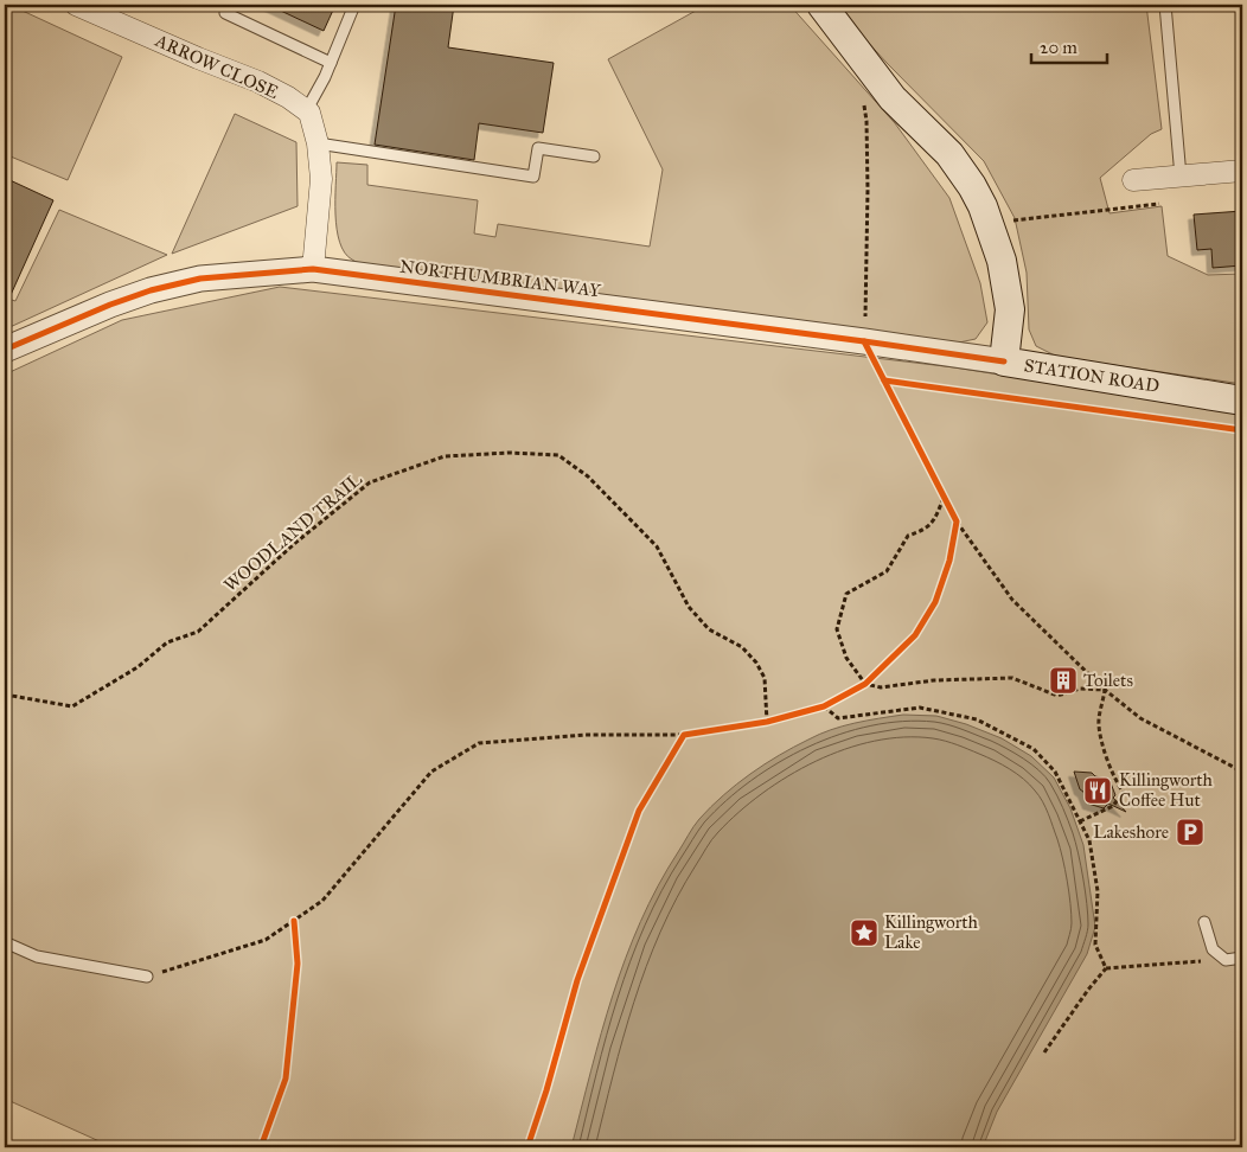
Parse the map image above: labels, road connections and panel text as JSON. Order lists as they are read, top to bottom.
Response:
{
  "streets": {
    "main road": ["STATION ROAD"],
    "street": ["ARROW CLOSE", "NORTHUMBRIAN WAY"],
    "path": ["WOODLAND TRAIL"]
  },
  "crossings": [
    ["NORTHUMBRIAN WAY", "STATION ROAD"]
  ],
  "places": {
    "building": ["Toilets"],
    "restaurant": ["Killingworth Coffee Hut"],
    "parking": ["Lakeshore"],
    "place": ["Killingworth Lake"]
  },
  "scale_bar": "20 m"
}
